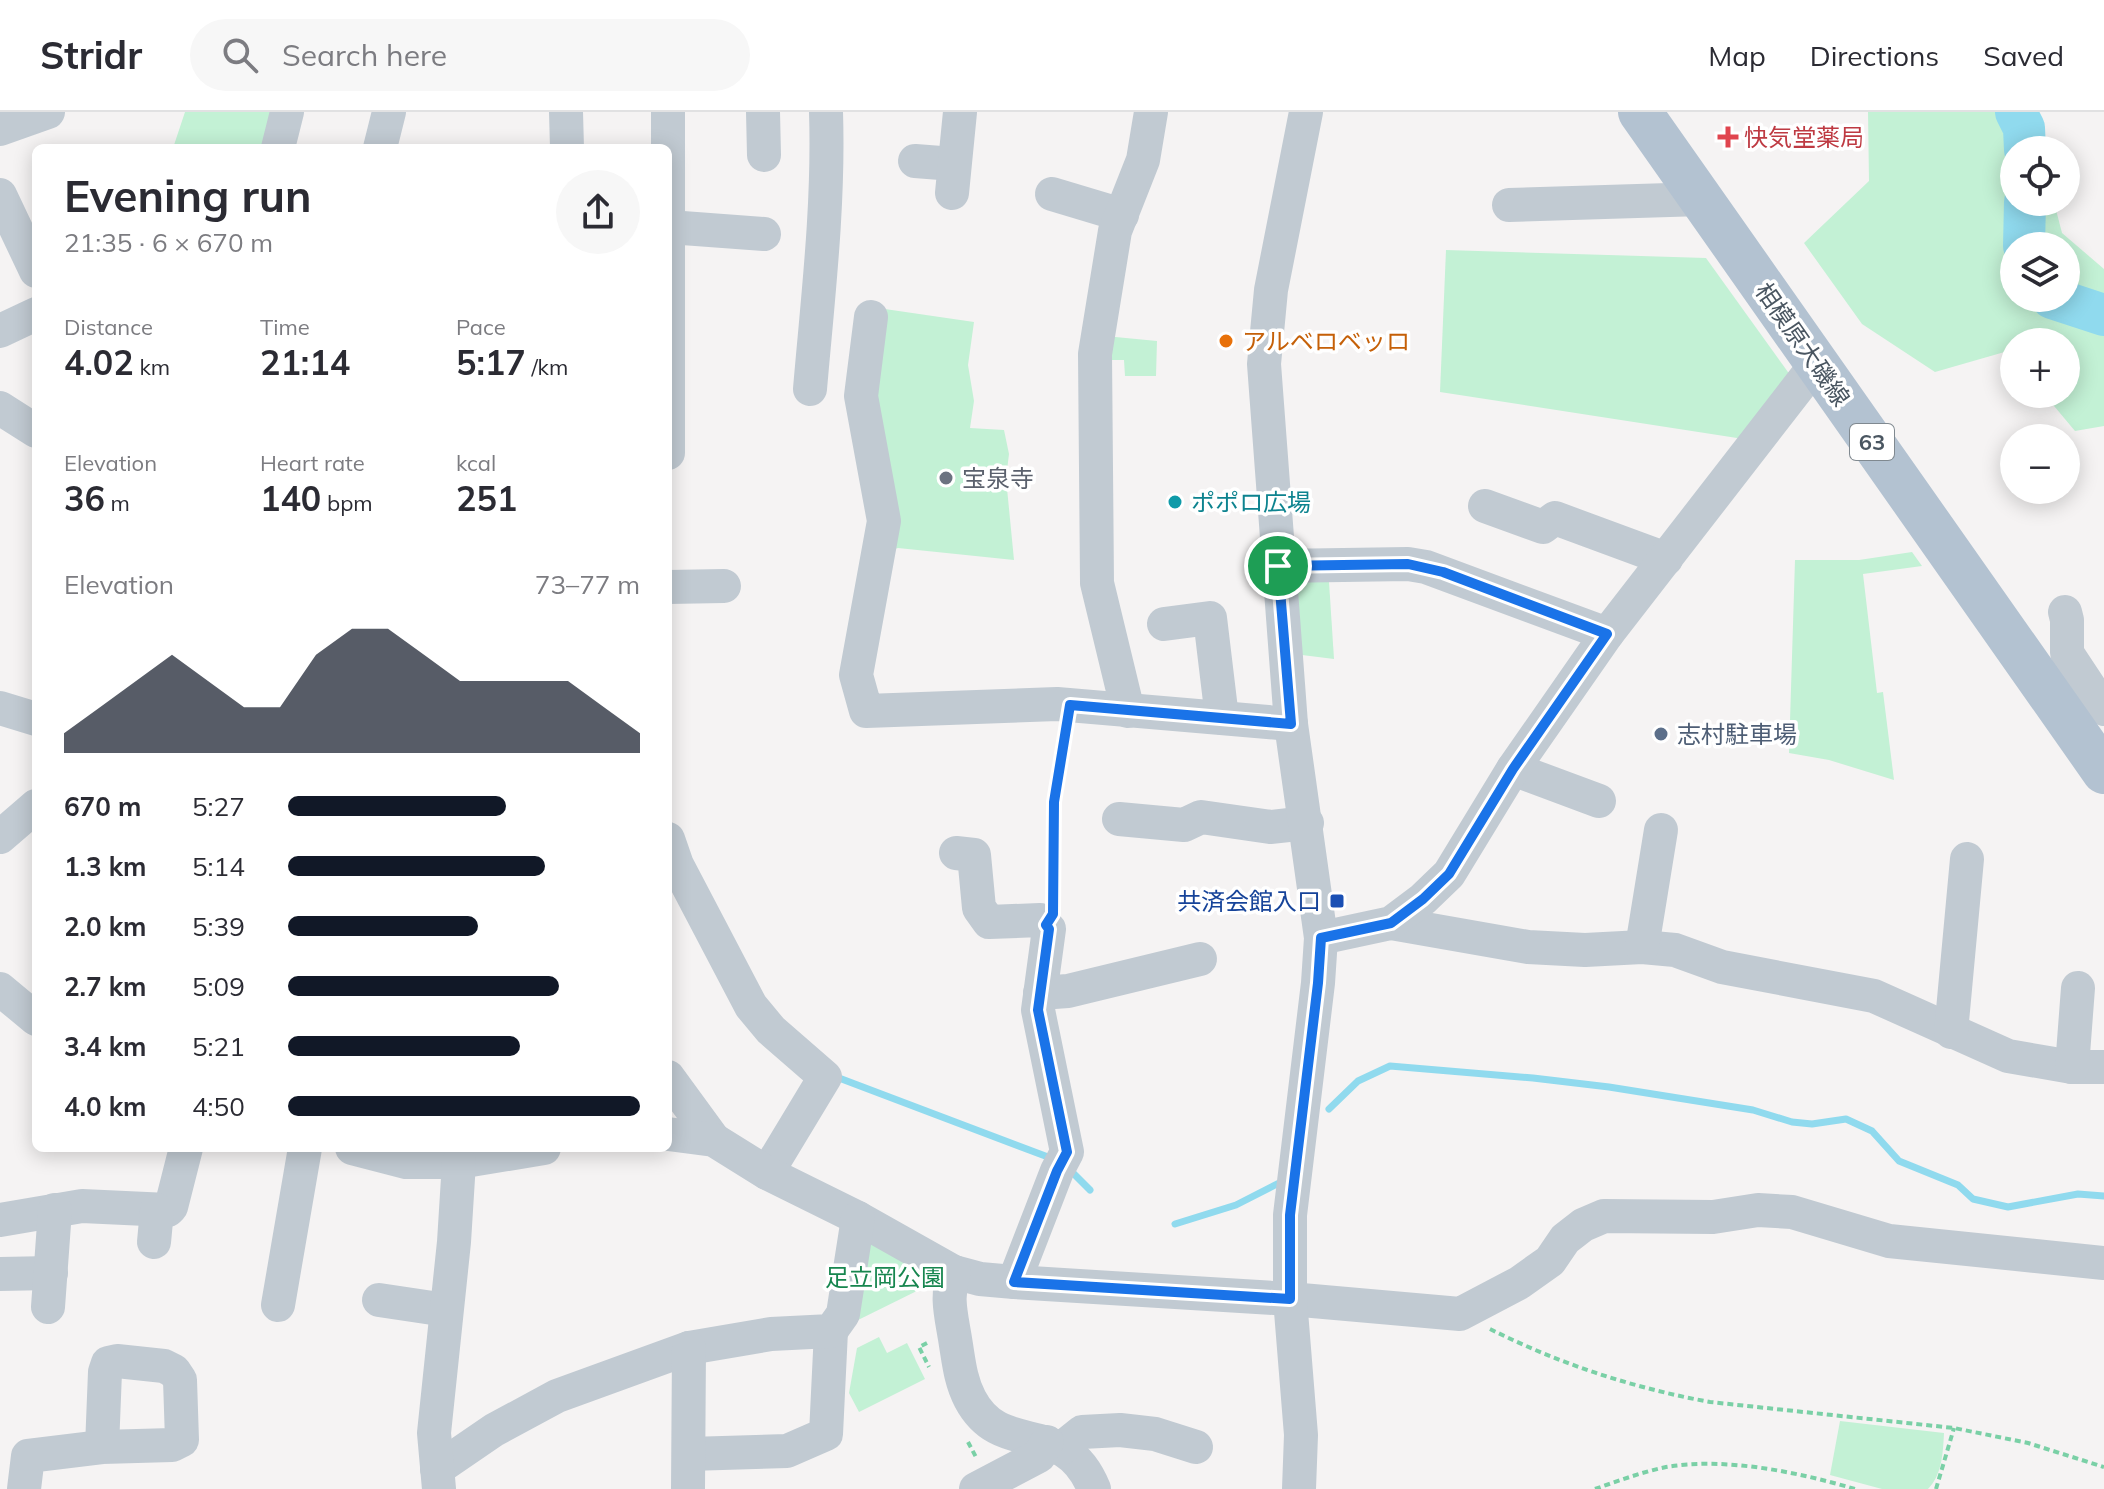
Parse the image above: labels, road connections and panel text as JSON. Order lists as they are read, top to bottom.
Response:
{
  "streets": {
    "main road": ["相模原大磯線", "63"]
  },
  "parks": ["足立岡公園"],
  "places": {
    "health": ["快気堂薬局"],
    "other": [
      "アルベロベッロ",
      "宝泉寺",
      "ポポロ広場",
      "志村駐車場"
    ],
    "transit": ["共済会館入口"]
  },
  "page": {
    "header": "Stridr",
    "search": "Search here",
    "nav": ["Map", "Directions", "Saved"],
    "map_buttons": ["+", "−"],
    "heading": ["Evening run", "21:35 · 6 × 670 m"],
    "stats": [
      ["Distance", "4.02 km"],
      ["Time", "21:14"],
      ["Pace", "5:17 /km"],
      ["Elevation", "36 m"],
      ["Heart rate", "140 bpm"],
      ["kcal", "251"]
    ],
    "chart": ["Elevation", "73–77 m"],
    "list": [
      {
        "name": "670 m",
        "note": "5:27"
      },
      {
        "name": "1.3 km",
        "note": "5:14"
      },
      {
        "name": "2.0 km",
        "note": "5:39"
      },
      {
        "name": "2.7 km",
        "note": "5:09"
      },
      {
        "name": "3.4 km",
        "note": "5:21"
      },
      {
        "name": "4.0 km",
        "note": "4:50"
      }
    ]
  }
}
